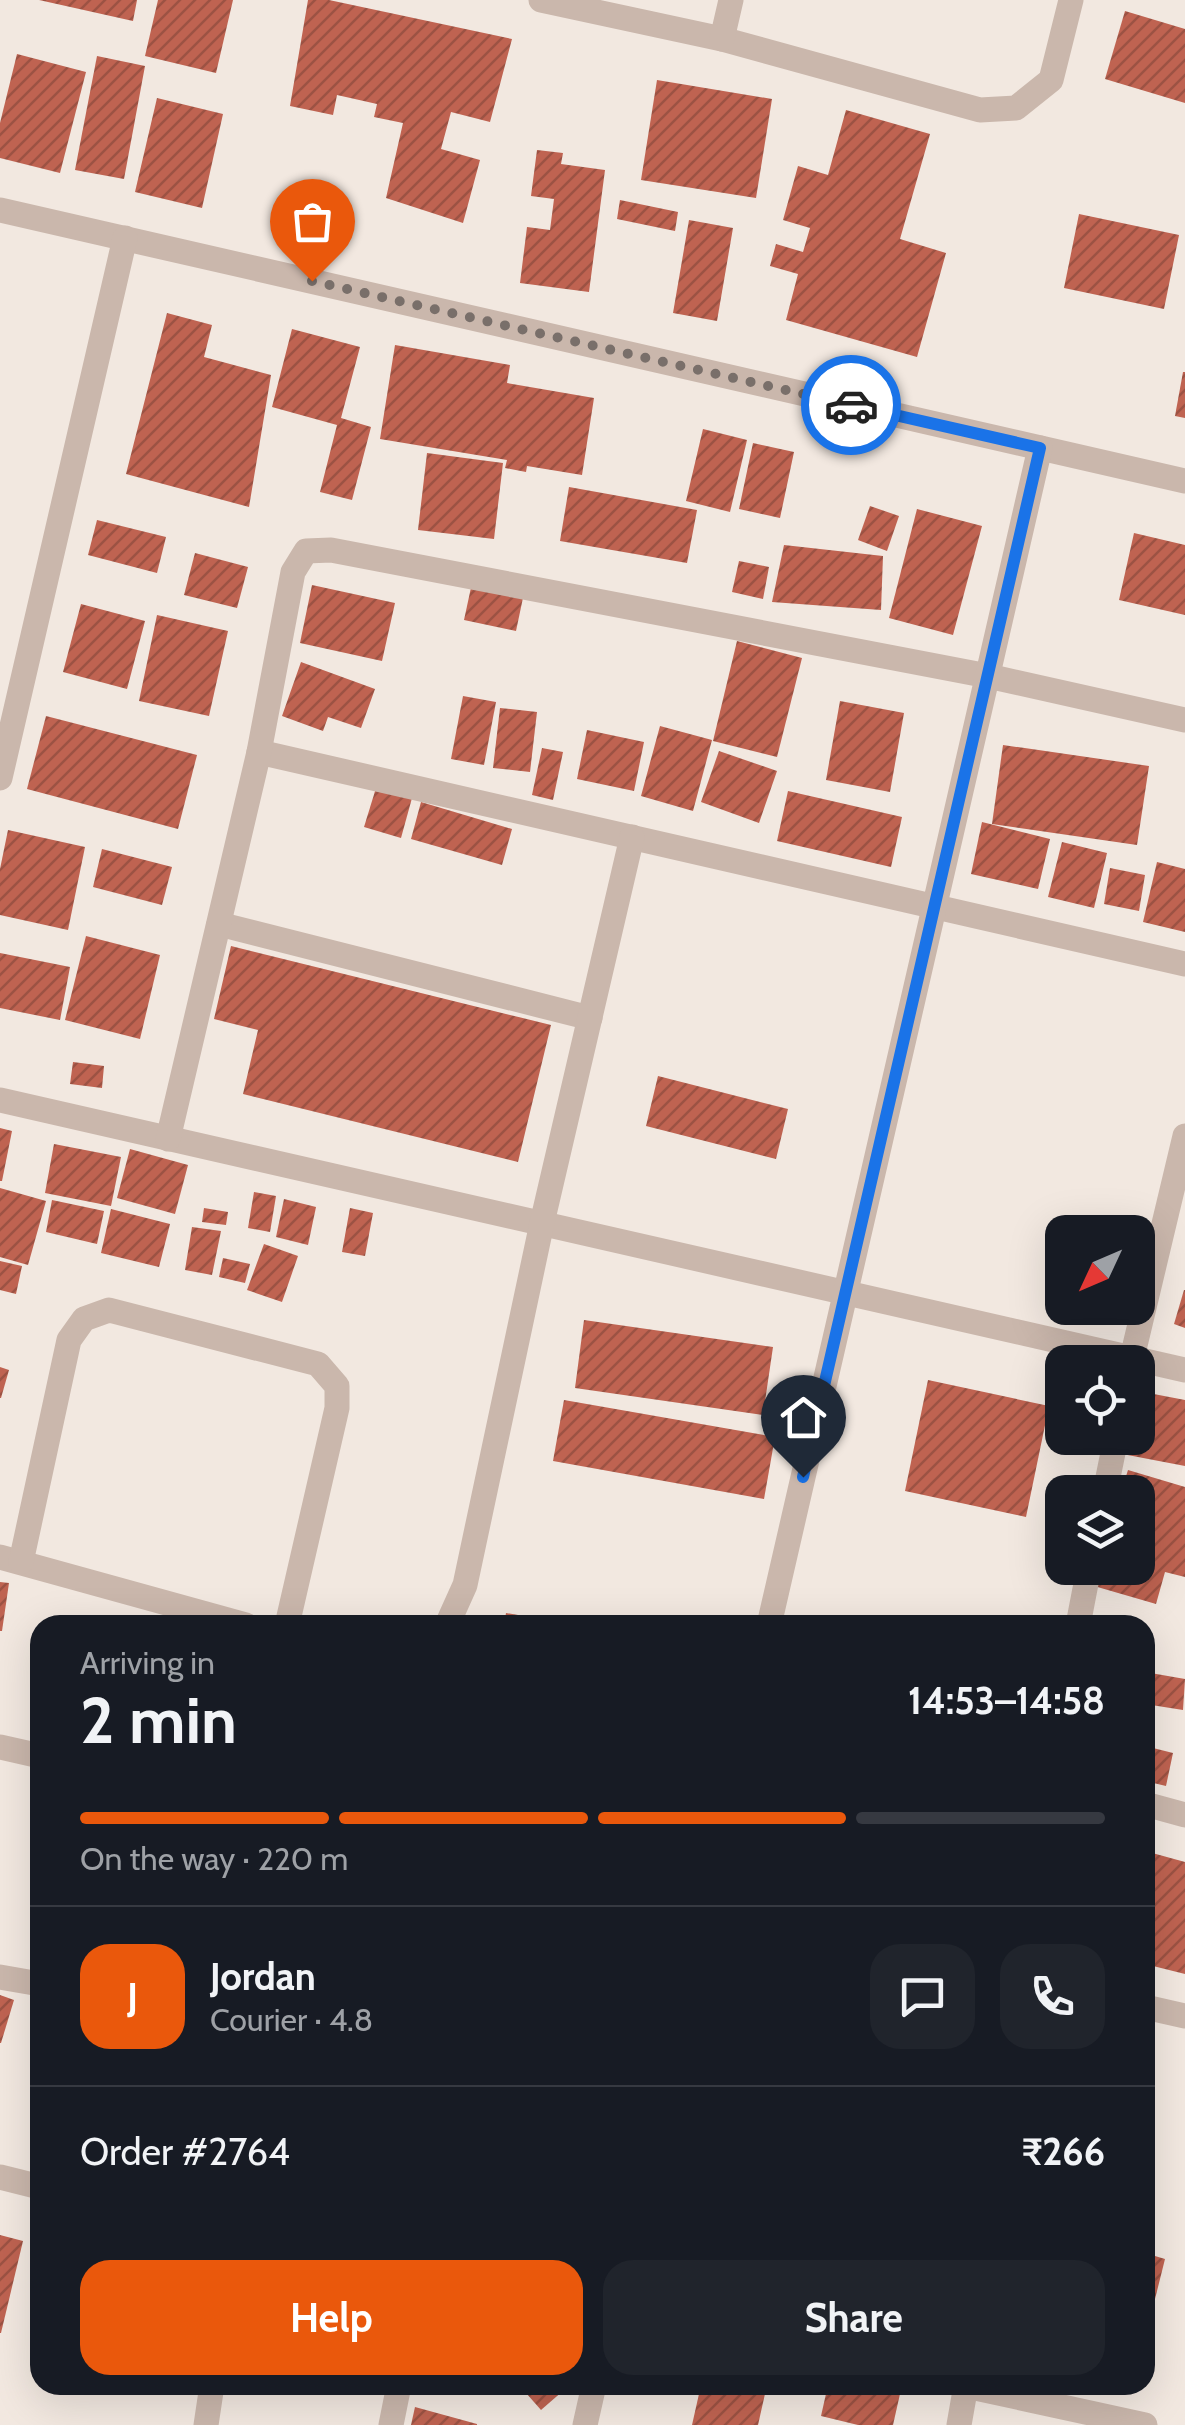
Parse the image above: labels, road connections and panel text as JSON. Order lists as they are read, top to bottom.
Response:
{
  "north": "bottom left",
  "page": {
    "heading": ["2 min", "Arriving in", "14:53–14:58"],
    "panel": [
      "Jordan",
      "Courier · 4.8",
      "Order #2764",
      "₹266"
    ],
    "bar": "On the way · 220 m",
    "round": "J",
    "buttons": ["Help", "Share"]
  }
}
